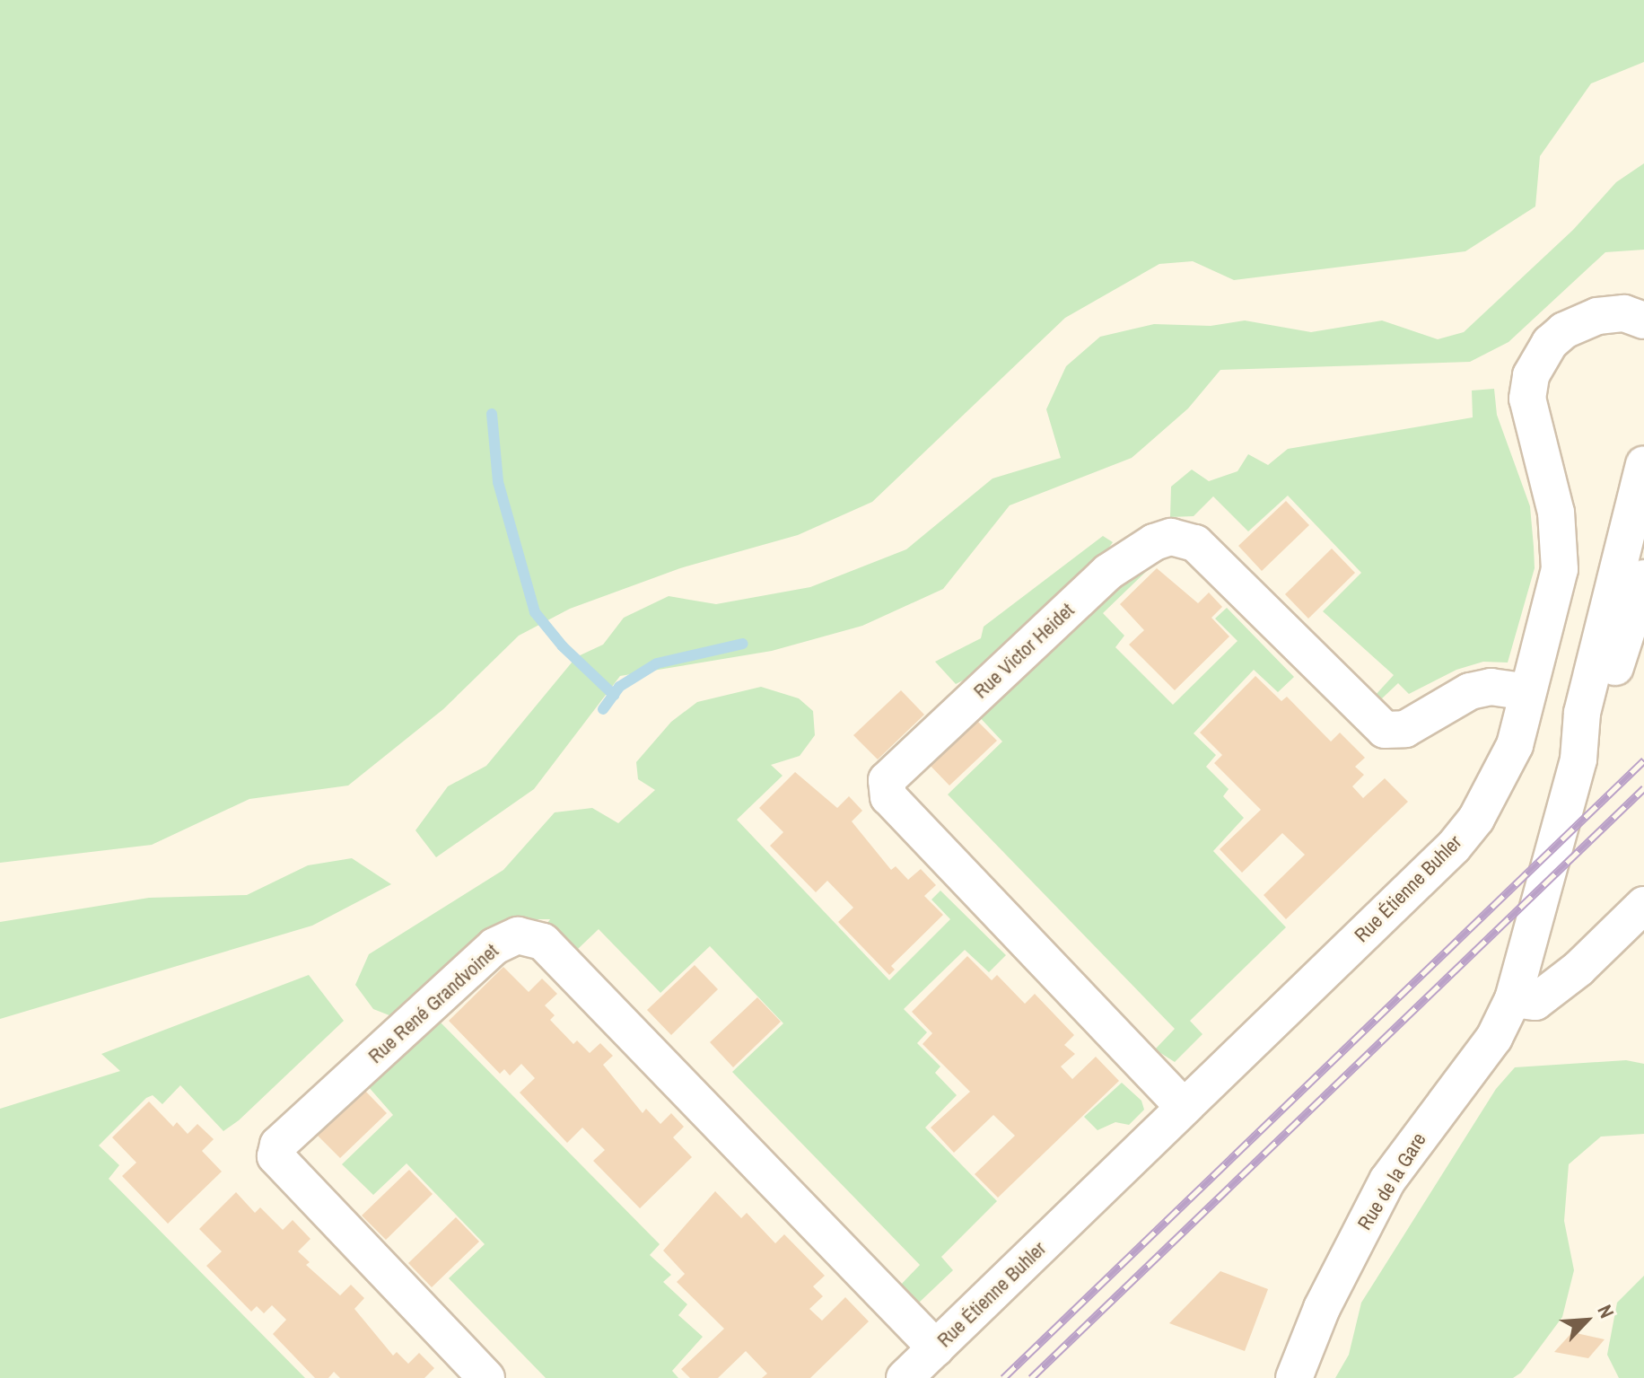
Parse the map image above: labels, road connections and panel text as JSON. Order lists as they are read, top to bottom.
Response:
{
  "streets": {
    "street": [
      "Rue Victor Heidet",
      "Rue Étienne Buhler",
      "Rue René Grandvoinet",
      "Rue de la Gare"
    ]
  },
  "crossings": [
    ["Rue Victor Heidet", "Rue Étienne Buhler"],
    ["Rue Étienne Buhler", "Rue René Grandvoinet"]
  ],
  "north": "top right"
}
